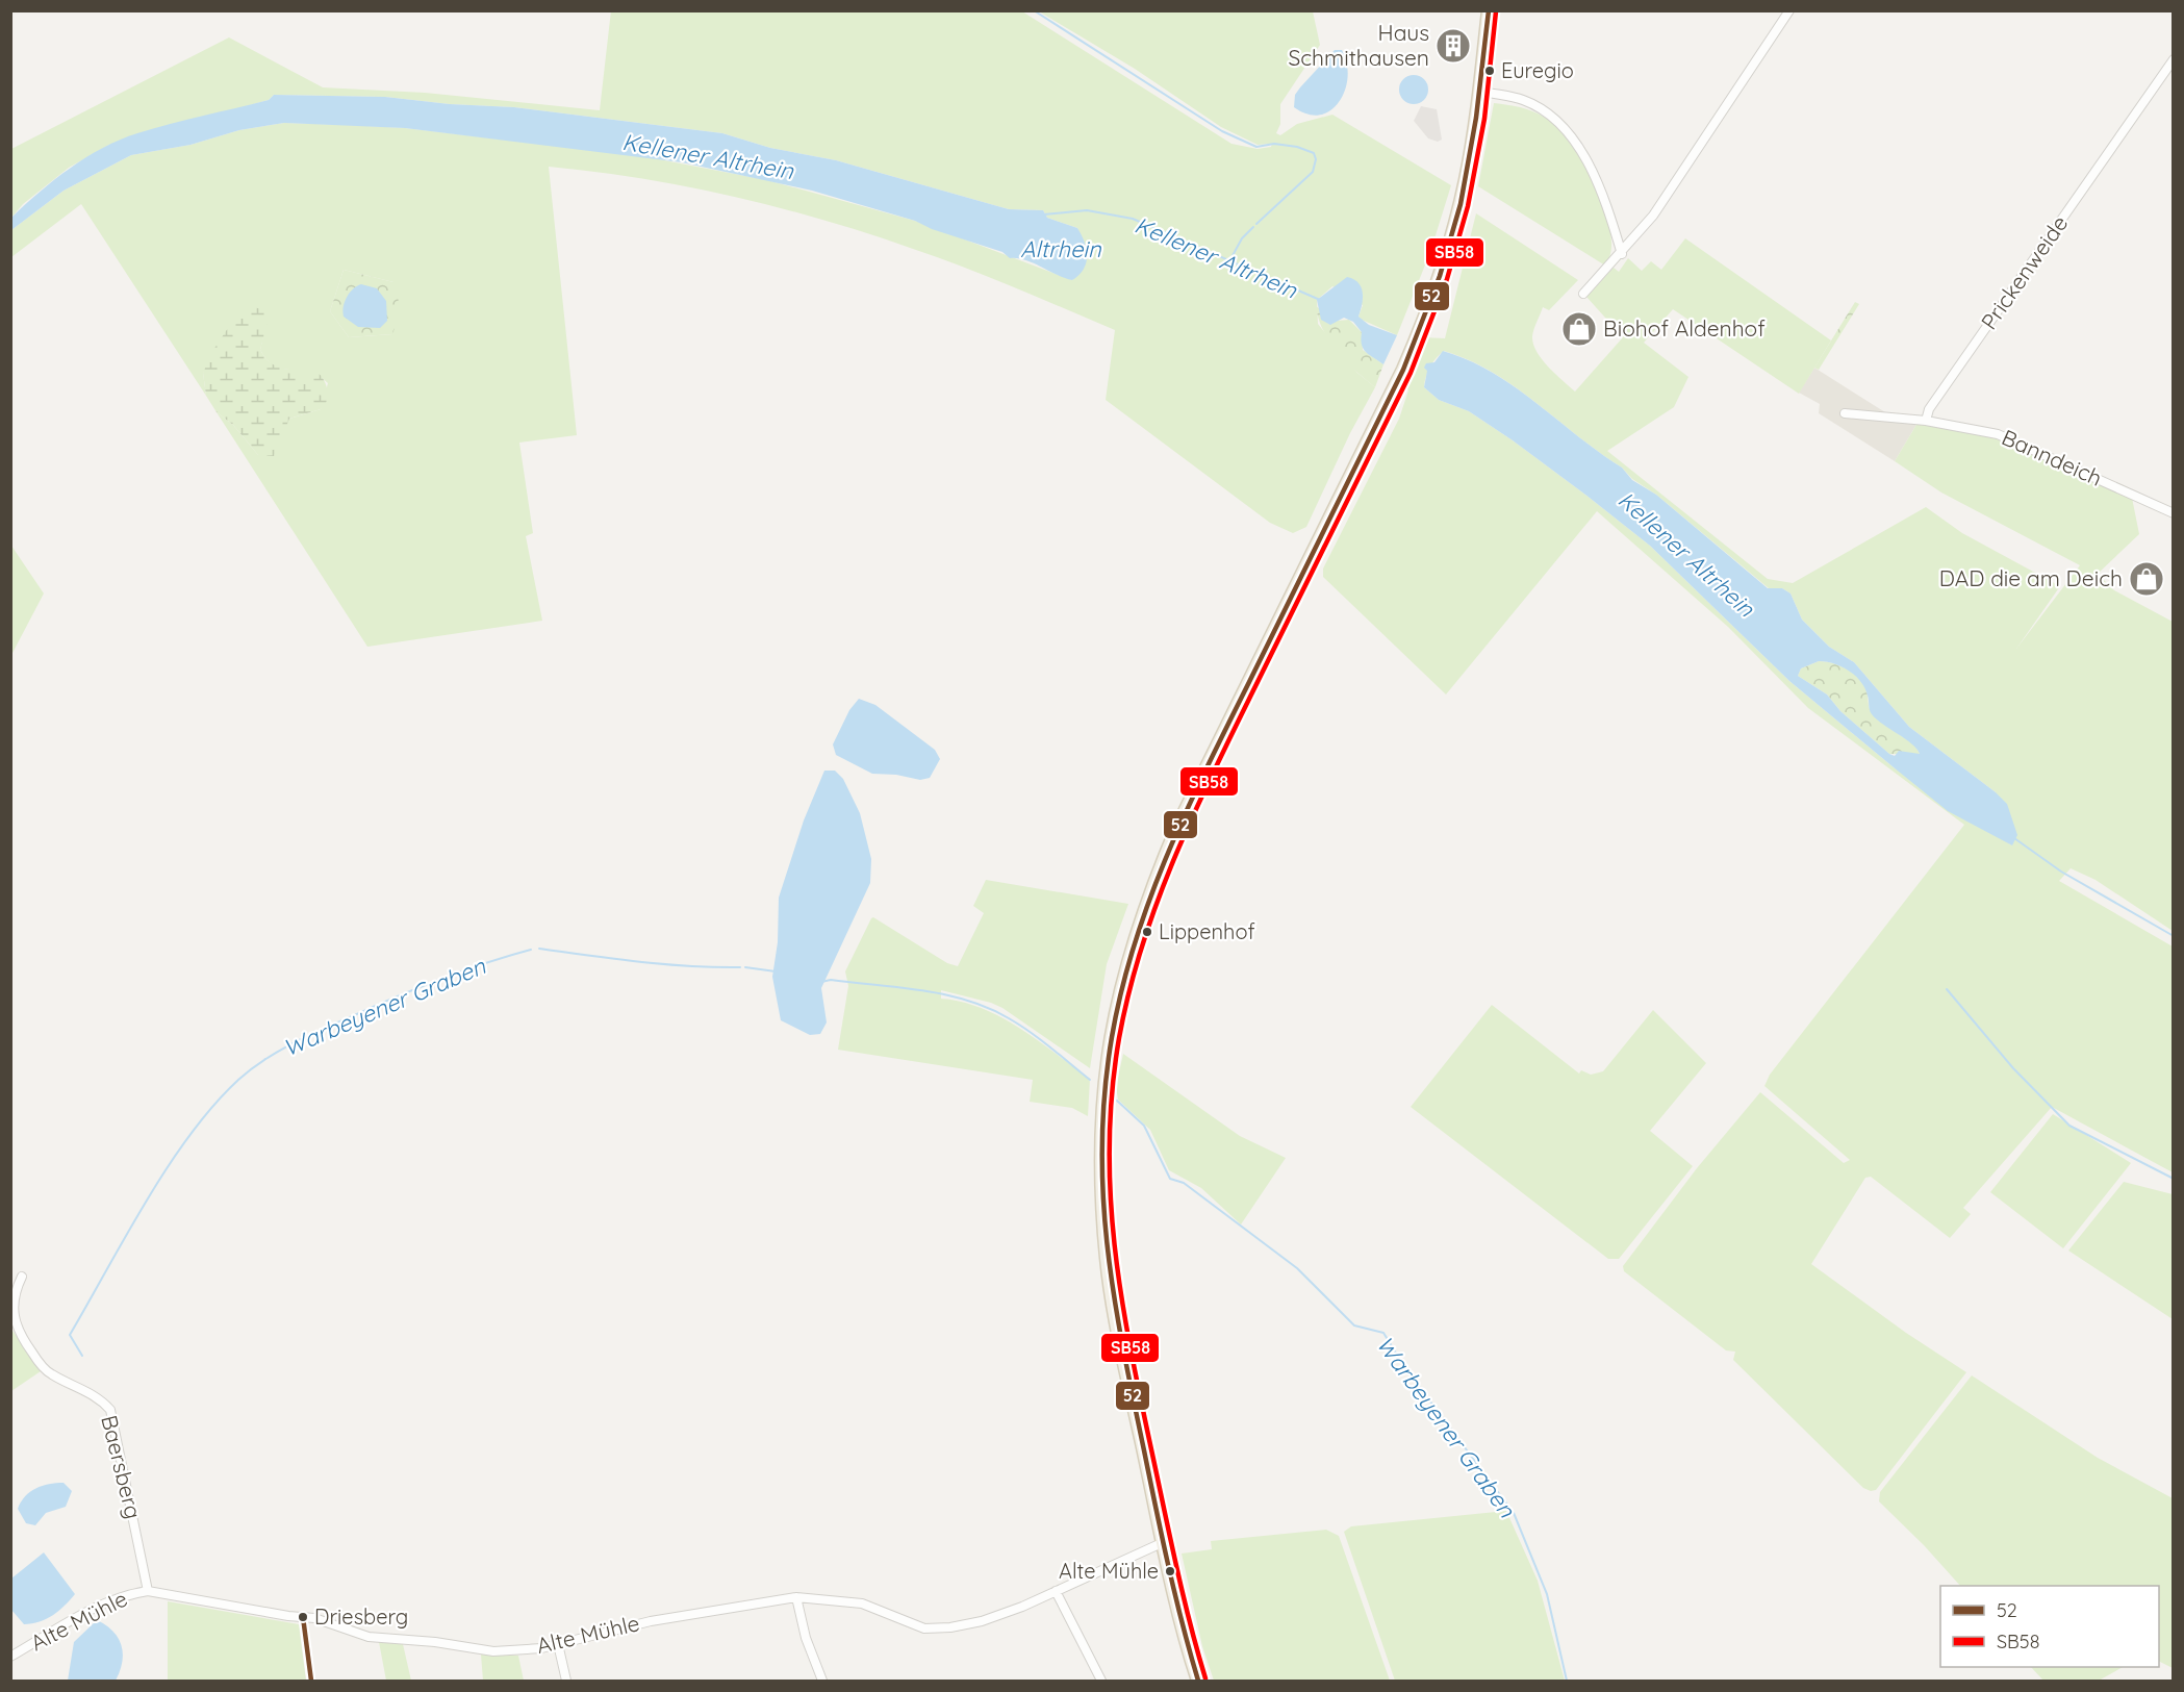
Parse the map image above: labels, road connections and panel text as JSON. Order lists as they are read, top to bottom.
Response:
{
  "streets": {
    "street": [
      "Prickenweide",
      "Banndeich",
      "Baersberg",
      "Alte Mühle"
    ]
  },
  "crossings": [
    ["Prickenweide", "Banndeich"],
    ["Baersberg", "Alte Mühle"]
  ],
  "water": ["Kellener Altrhein", "Altrhein", "Warbeyener Graben"],
  "places": {
    "building": ["Haus Schmithausen"],
    "other": [
      "Euregio",
      "Lippenhof",
      "Alte Mühle",
      "Driesberg"
    ],
    "shop": ["Biohof Aldenhof", "DAD die am Deich"]
  },
  "lines": ["transit line 52", "transit line SB58"],
  "legend": ["52", "SB58"]
}
